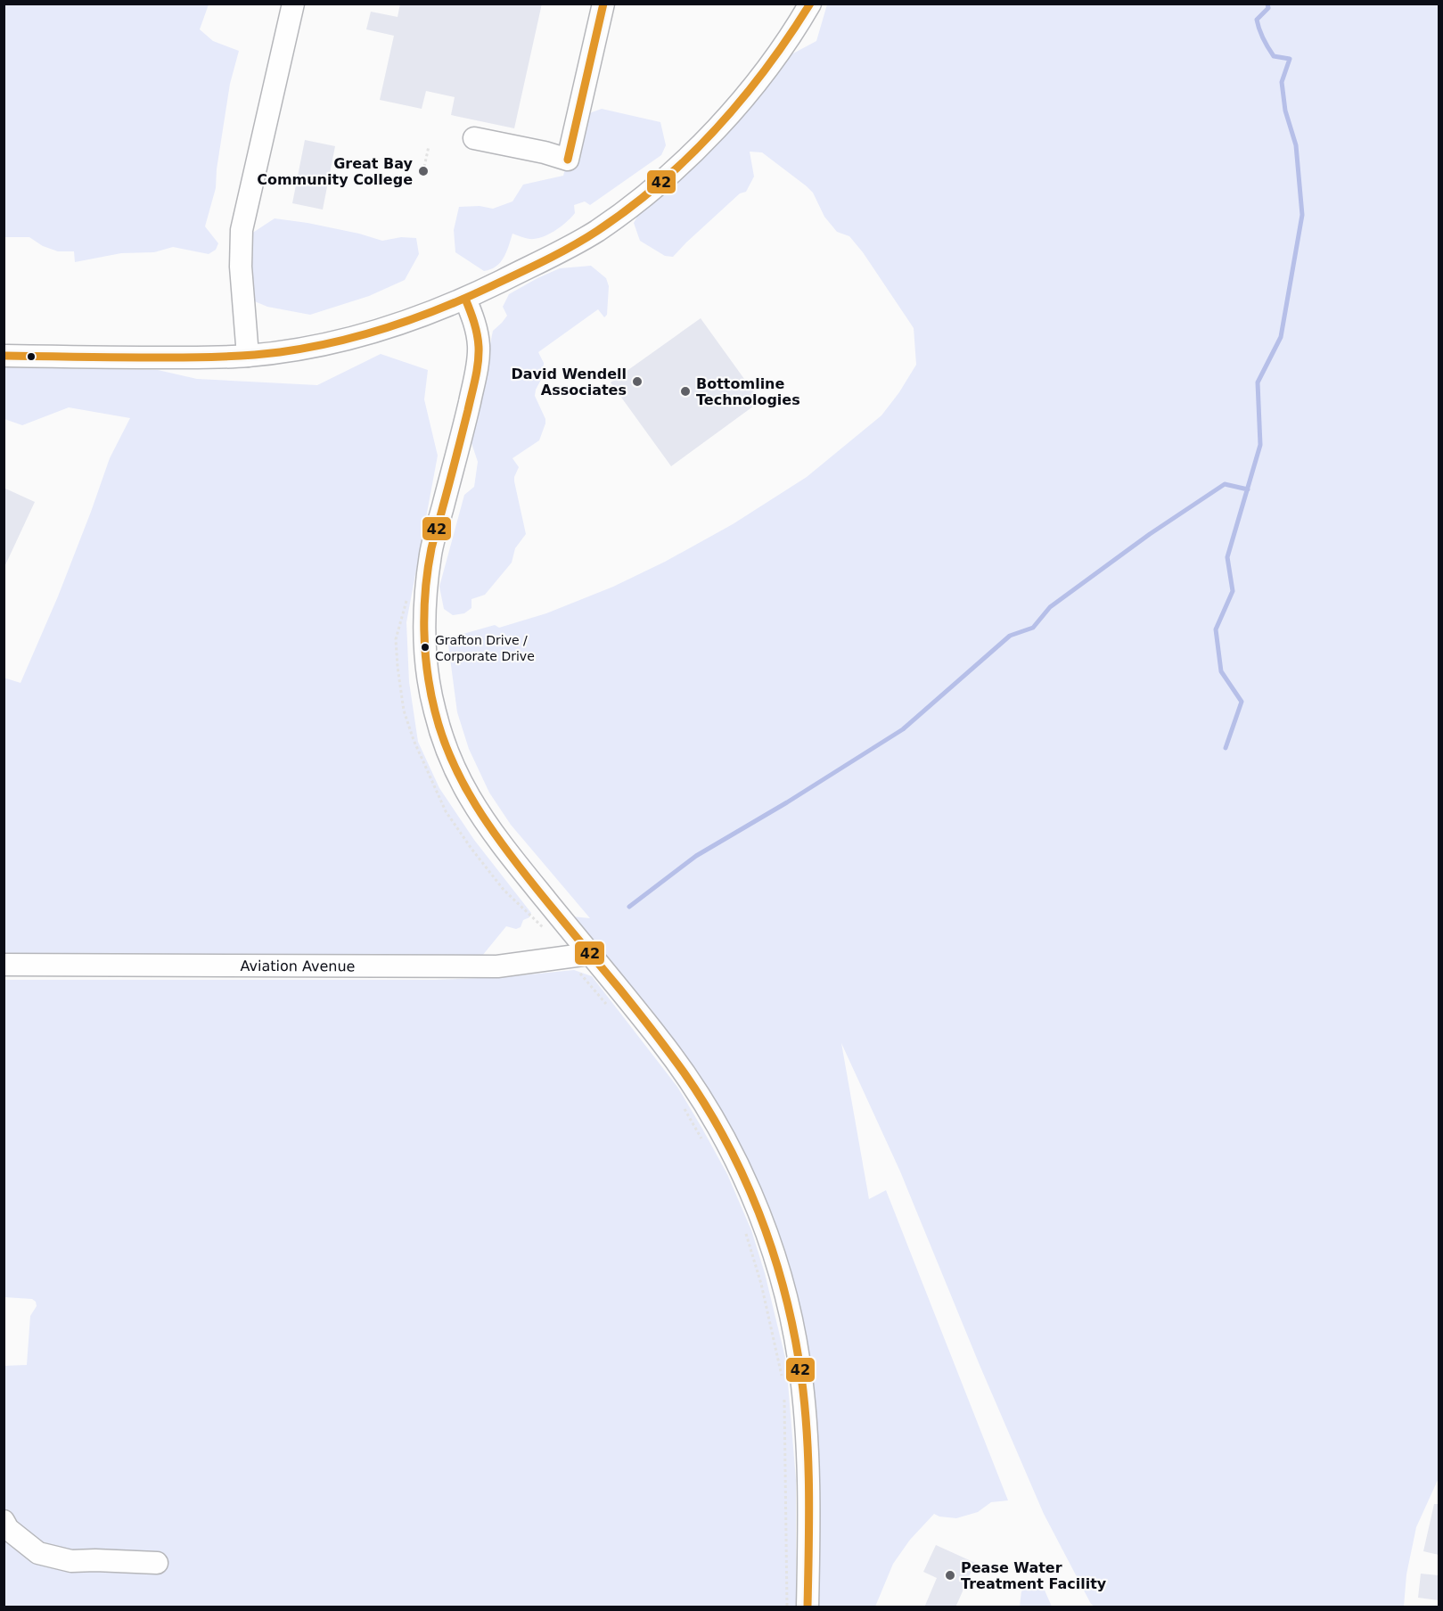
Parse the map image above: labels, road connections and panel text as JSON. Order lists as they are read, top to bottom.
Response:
{
  "streets": {
    "street": ["Aviation Avenue"]
  },
  "places": [
    "Great Bay Community College",
    "David Wendell Associates",
    "Bottomline Technologies",
    "Grafton Drive / Corporate Drive",
    "Pease Water Treatment Facility"
  ],
  "lines": ["transit line 42"]
}
